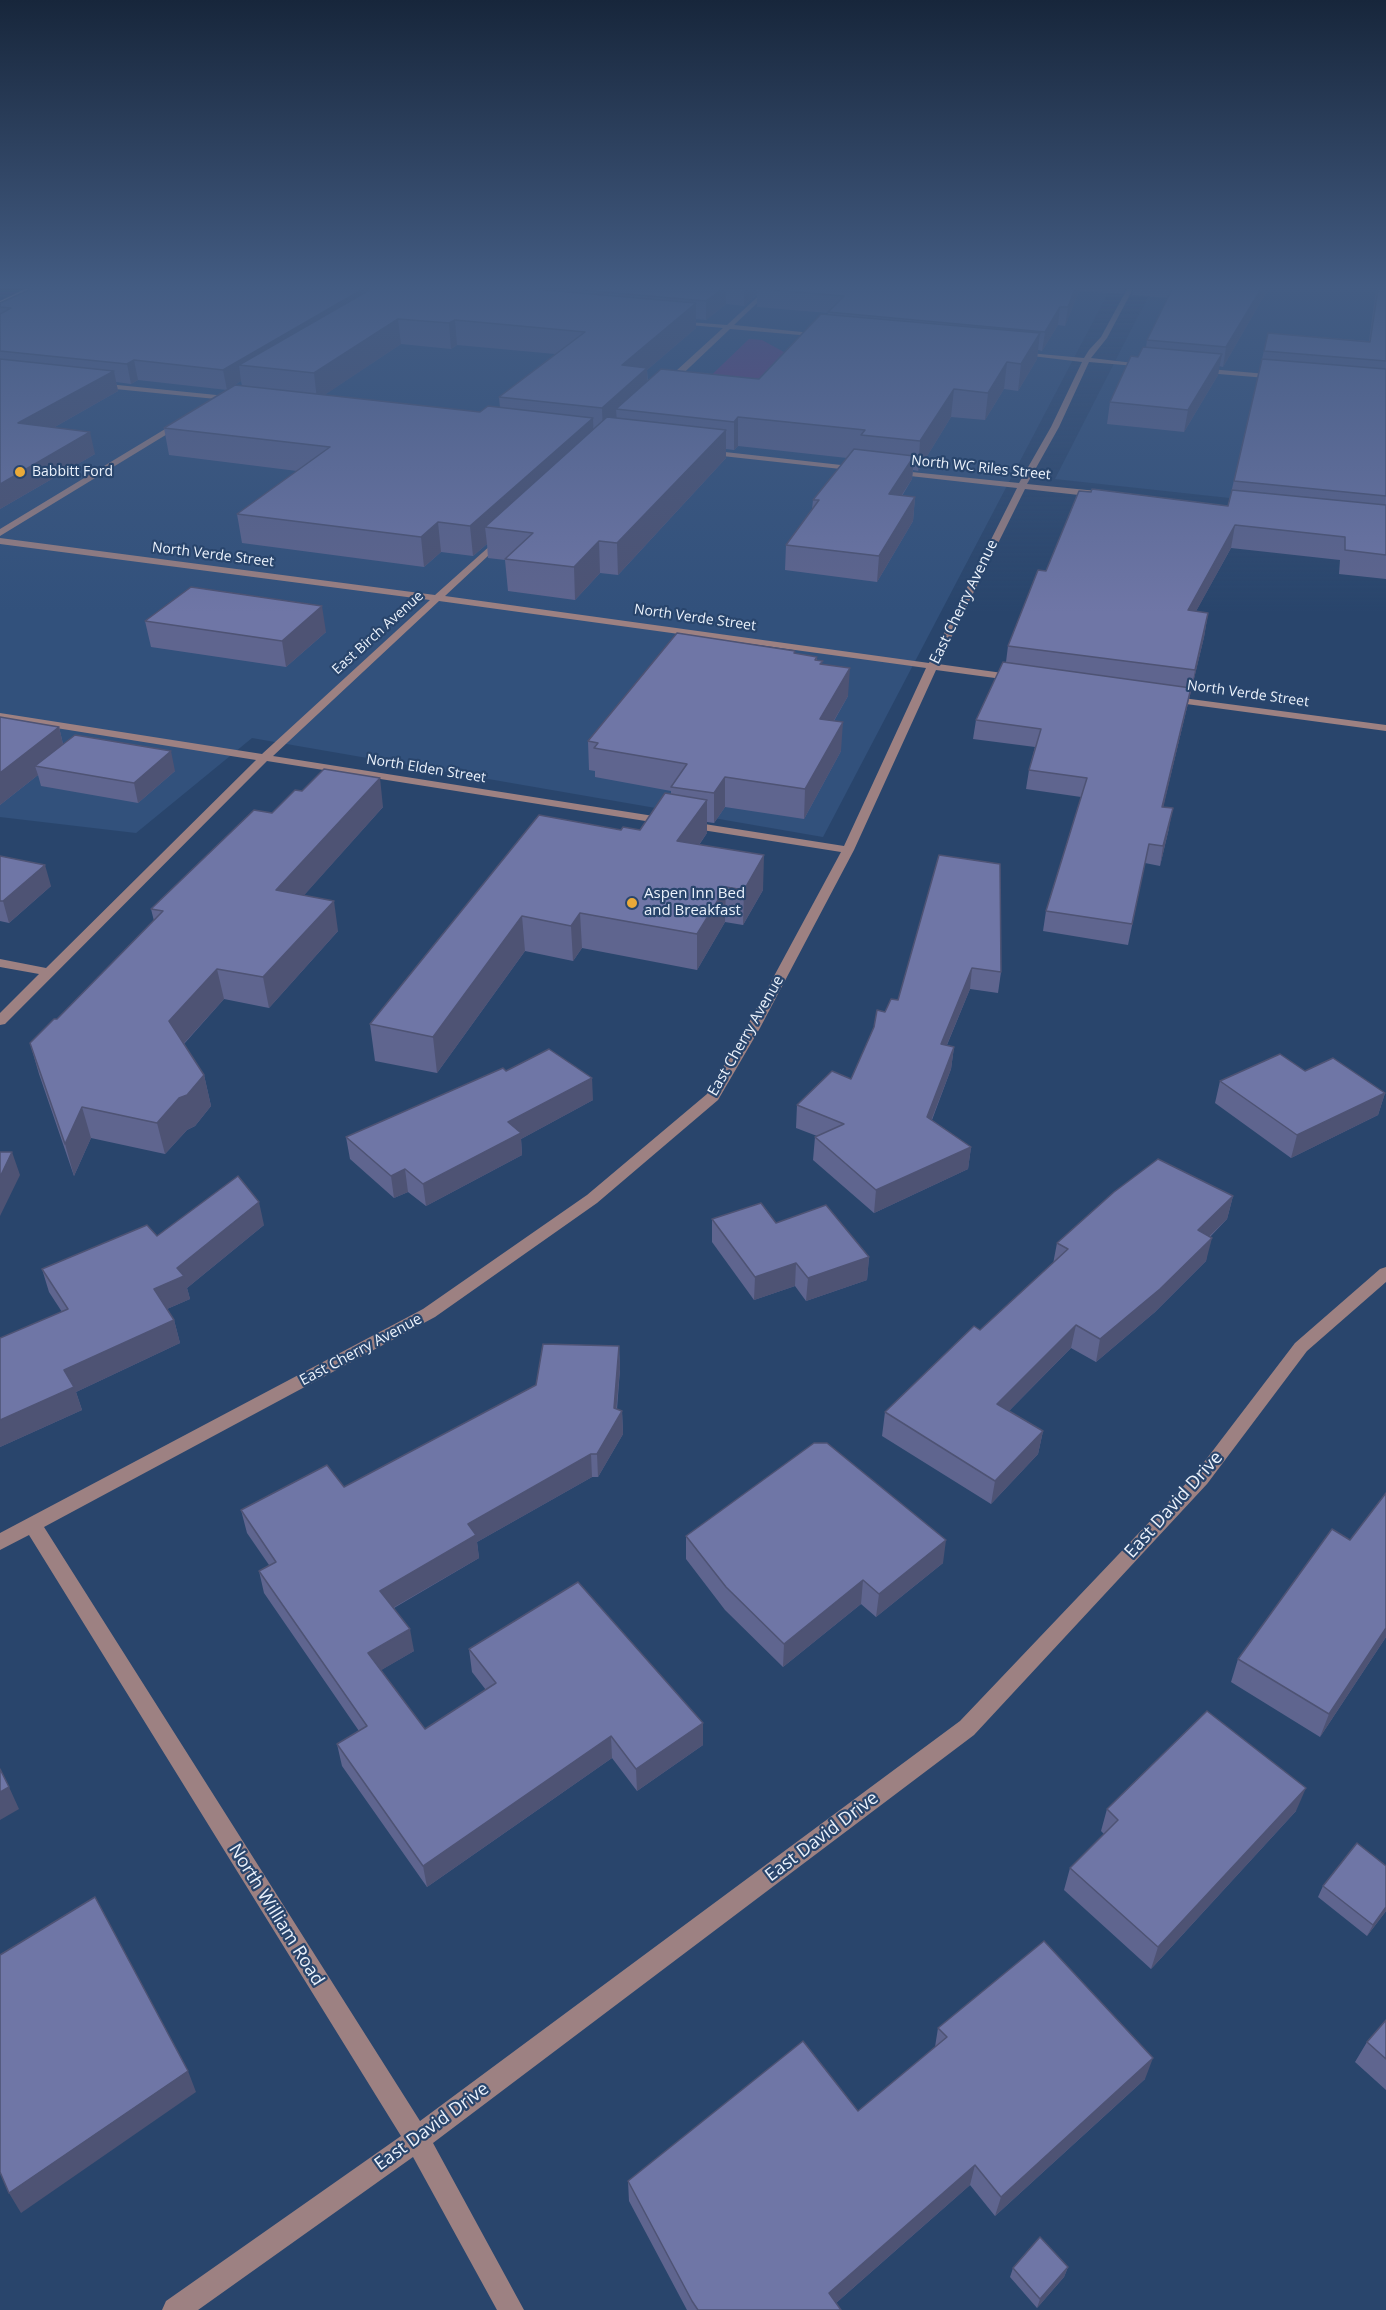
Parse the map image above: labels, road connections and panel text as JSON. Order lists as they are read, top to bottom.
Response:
{
  "streets": {
    "street": [
      "North WC Riles Street",
      "North Verde Street",
      "East Cherry Avenue",
      "East Birch Avenue",
      "North Elden Street",
      "East David Drive",
      "North William Road"
    ]
  },
  "crossings": [
    ["North WC Riles Street", "East Cherry Avenue"],
    ["North Verde Street", "East Cherry Avenue"],
    ["North Verde Street", "East Birch Avenue"],
    ["East Cherry Avenue", "North Elden Street"],
    ["East Cherry Avenue", "North William Road"],
    ["East Birch Avenue", "North Elden Street"],
    ["East David Drive", "North William Road"]
  ],
  "places": ["Babbitt Ford", "Aspen Inn Bed and Breakfast"]
}
